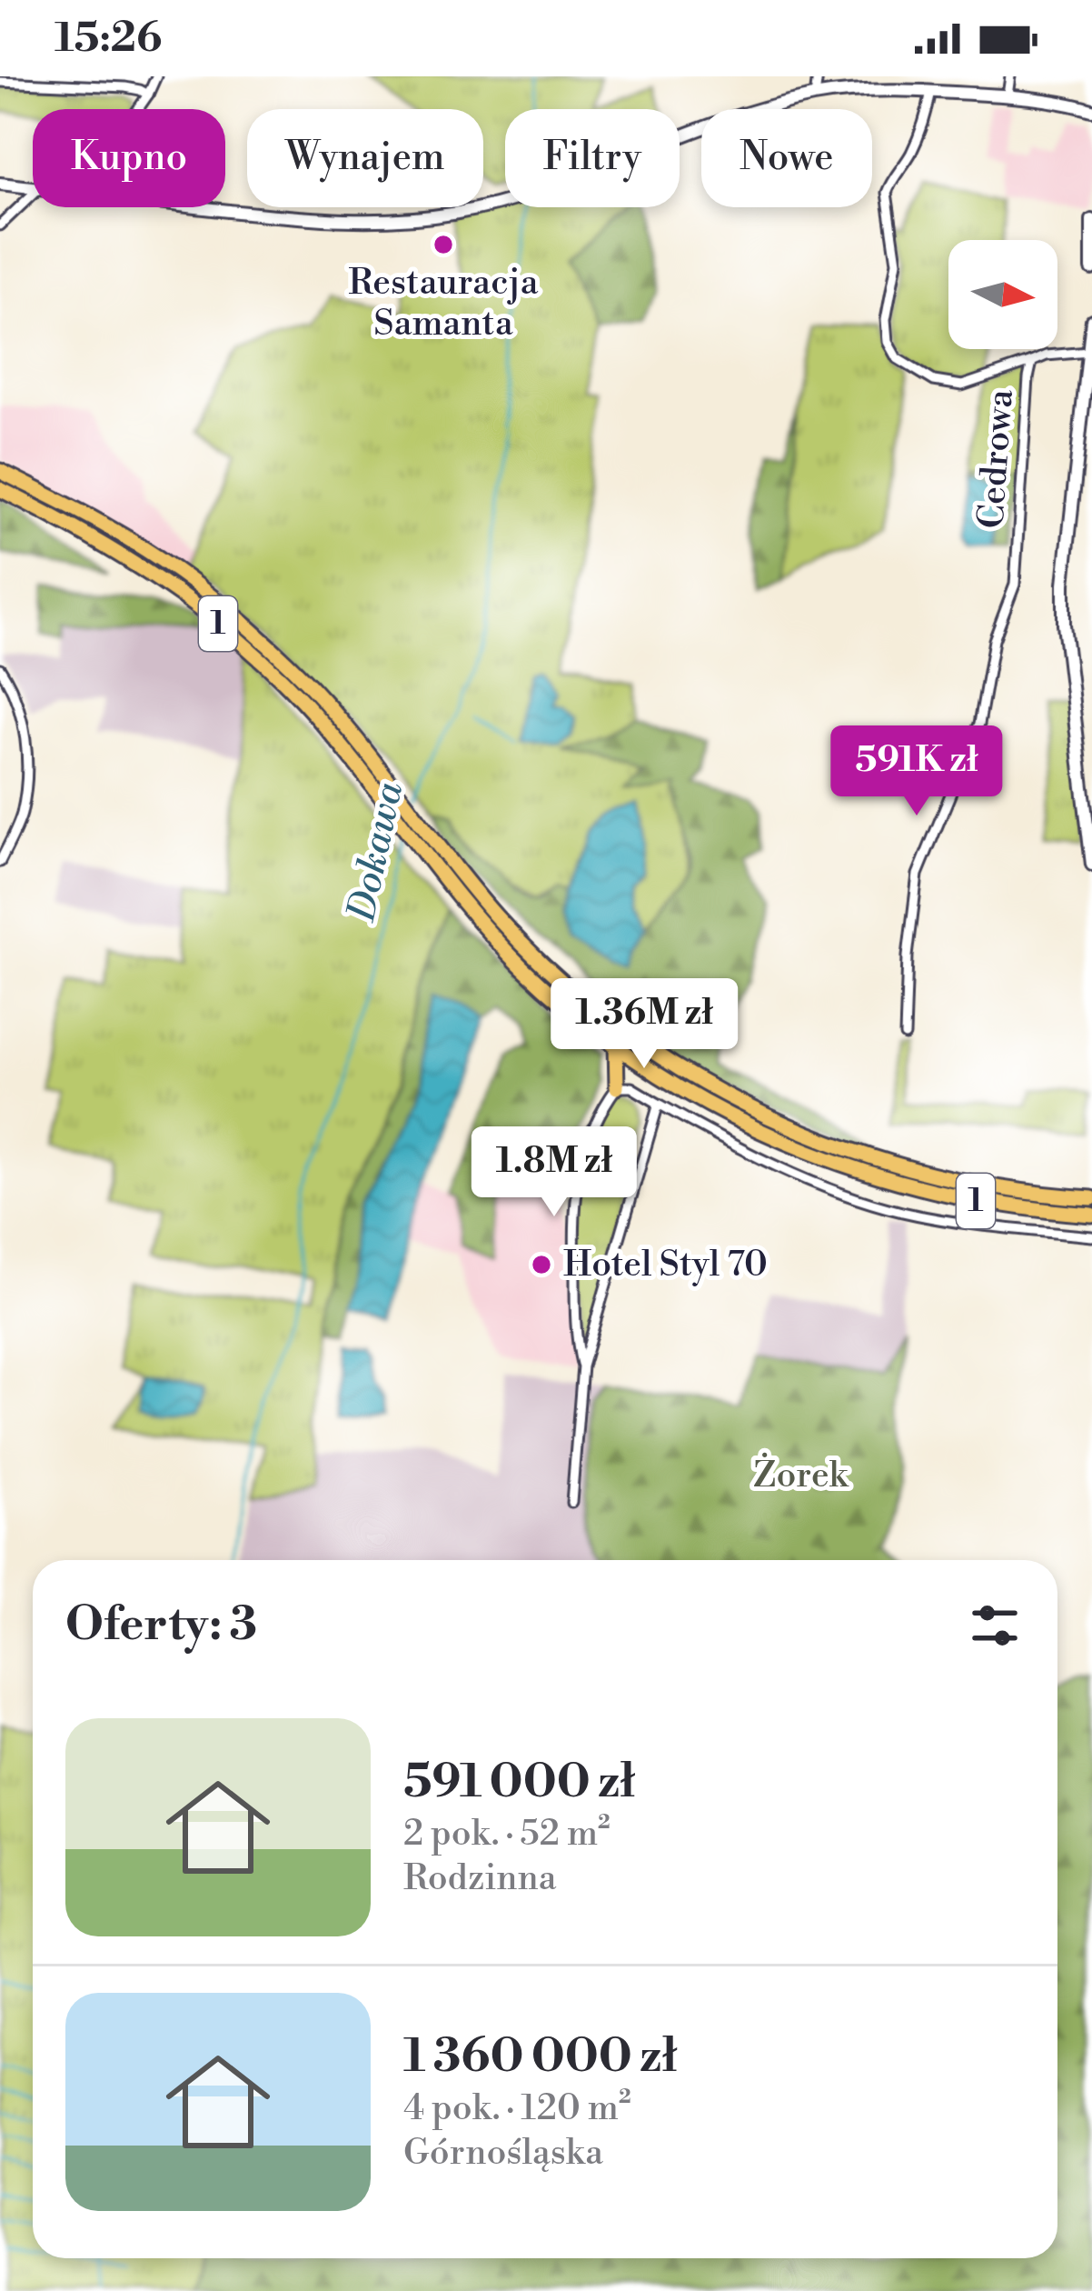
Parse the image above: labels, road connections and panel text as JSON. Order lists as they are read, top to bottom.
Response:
{
  "streets": {
    "main road": ["1"],
    "street": ["Cedrowa"]
  },
  "water": ["Dokawa"],
  "parks": ["Żorek"],
  "places": ["Restauracja Samanta", "Hotel Styl 70"],
  "north": "right",
  "page": {
    "status": "15:26",
    "chip": [
      "Kupno",
      "Wynajem",
      "Filtry",
      "Nowe"
    ],
    "price": ["591K zł", "1.36M zł", "1.8M zł"],
    "heading": "Oferty: 3",
    "list": [
      {
        "name": "591 000 zł",
        "note": "2 pok. · 52 m² · Rodzinna"
      },
      {
        "name": "1 360 000 zł",
        "note": "4 pok. · 120 m² · Górnośląska"
      }
    ]
  }
}
